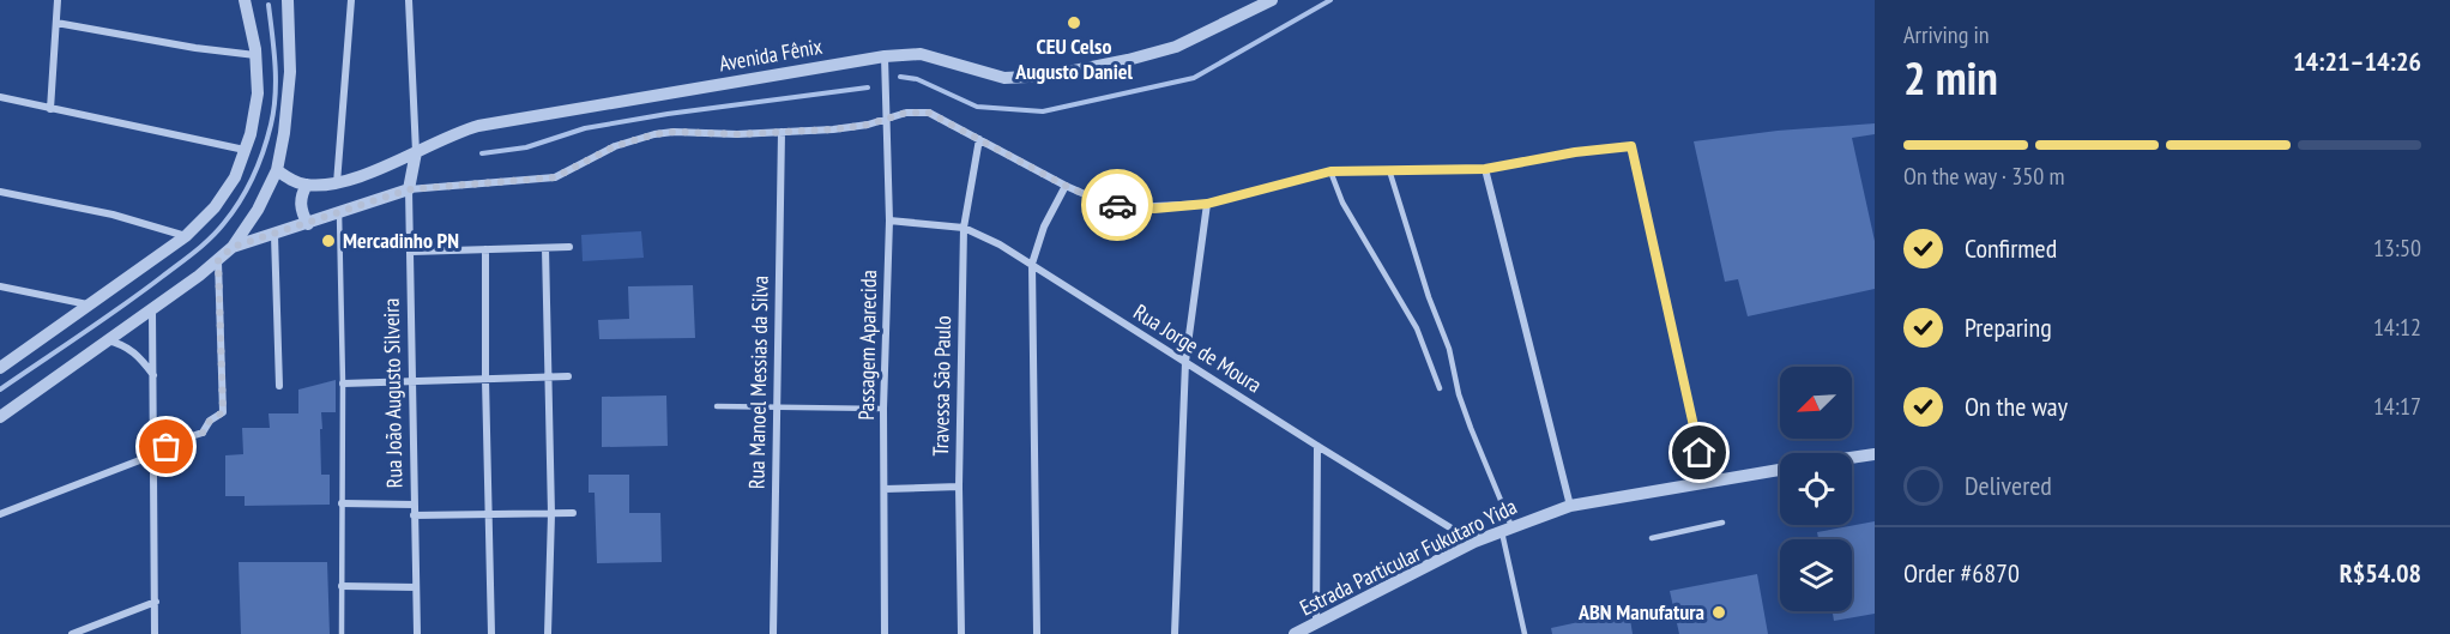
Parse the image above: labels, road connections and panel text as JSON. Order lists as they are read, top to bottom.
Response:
{
  "streets": {
    "street": [
      "Avenida Fênix",
      "Passagem Aparecida",
      "Rua Jorge de Moura",
      "Rua Manoel Messias da Silva",
      "Travessa São Paulo",
      "Rua João Augusto Silveira",
      "Estrada Particular Fukutaro Yida"
    ]
  },
  "crossings": [
    ["Avenida Fênix", "Passagem Aparecida"],
    ["Avenida Fênix", "Rua João Augusto Silveira"],
    ["Passagem Aparecida", "Rua Jorge de Moura"],
    ["Rua Jorge de Moura", "Travessa São Paulo"],
    ["Rua Jorge de Moura", "Estrada Particular Fukutaro Yida"]
  ],
  "places": ["CEU Celso Augusto Daniel", "Mercadinho PN", "ABN Manufatura"],
  "north": "bottom left",
  "page": {
    "heading": ["2 min", "Arriving in", "14:21–14:26"],
    "panel": ["Order #6870", "R$54.08"],
    "bar": "On the way · 350 m",
    "list": [
      ["Confirmed", "13:50"],
      ["Preparing", "14:12"],
      ["On the way", "14:17"],
      "Delivered"
    ]
  }
}
